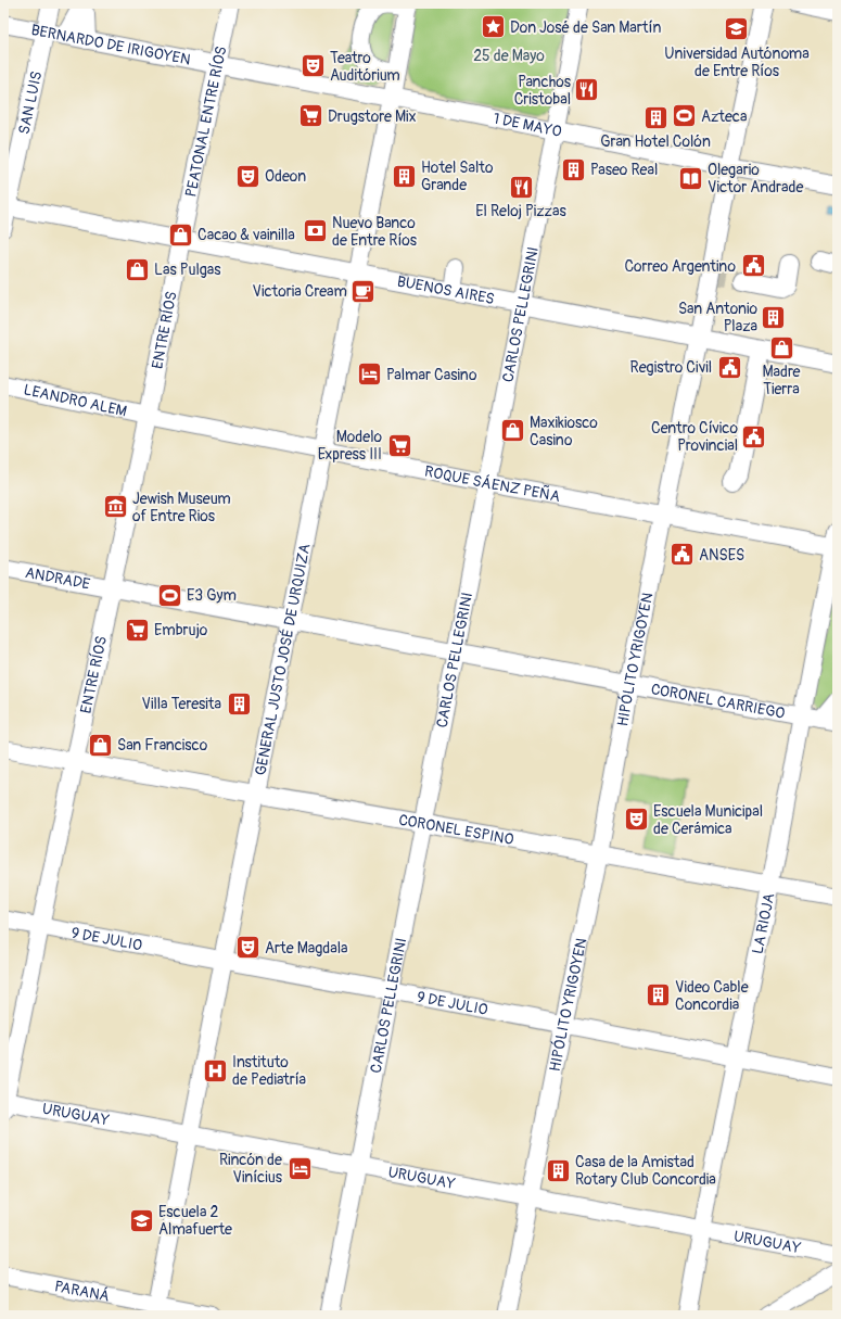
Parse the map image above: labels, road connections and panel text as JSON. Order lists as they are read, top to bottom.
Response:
{
  "streets": {
    "street": [
      "BERNARDO DE IRIGOYEN",
      "SAN LUIS",
      "PEATONAL ENTRE RÍOS",
      "1 DE MAYO",
      "BUENOS AIRES",
      "CARLOS PELLEGRINI",
      "ENTRE RÍOS",
      "LEANDRO ALEM",
      "ROQUE SÁENZ PEÑA",
      "ANDRADE",
      "HIPÓLITO YRIGOYEN",
      "GENERAL JUSTO JOSÉ DE URQUIZA",
      "CORONEL CARRIEGO",
      "CORONEL ESPINO",
      "LA RIOJA",
      "9 DE JULIO",
      "URUGUAY",
      "PARANÁ"
    ]
  },
  "crossings": [
    ["BERNARDO DE IRIGOYEN", "SAN LUIS"],
    ["BERNARDO DE IRIGOYEN", "PEATONAL ENTRE RÍOS"],
    ["BERNARDO DE IRIGOYEN", "1 DE MAYO"],
    ["SAN LUIS", "BUENOS AIRES"],
    ["PEATONAL ENTRE RÍOS", "1 DE MAYO"],
    ["PEATONAL ENTRE RÍOS", "BUENOS AIRES"],
    ["PEATONAL ENTRE RÍOS", "ENTRE RÍOS"],
    ["1 DE MAYO", "CARLOS PELLEGRINI"],
    ["1 DE MAYO", "HIPÓLITO YRIGOYEN"],
    ["1 DE MAYO", "GENERAL JUSTO JOSÉ DE URQUIZA"],
    ["BUENOS AIRES", "CARLOS PELLEGRINI"],
    ["BUENOS AIRES", "ENTRE RÍOS"],
    ["BUENOS AIRES", "HIPÓLITO YRIGOYEN"],
    ["BUENOS AIRES", "GENERAL JUSTO JOSÉ DE URQUIZA"],
    ["CARLOS PELLEGRINI", "ROQUE SÁENZ PEÑA"],
    ["CARLOS PELLEGRINI", "CORONEL CARRIEGO"],
    ["CARLOS PELLEGRINI", "CORONEL ESPINO"],
    ["CARLOS PELLEGRINI", "9 DE JULIO"],
    ["CARLOS PELLEGRINI", "URUGUAY"],
    ["ENTRE RÍOS", "LEANDRO ALEM"],
    ["ENTRE RÍOS", "ROQUE SÁENZ PEÑA"],
    ["ENTRE RÍOS", "ANDRADE"],
    ["ENTRE RÍOS", "CORONEL CARRIEGO"],
    ["ENTRE RÍOS", "CORONEL ESPINO"],
    ["ENTRE RÍOS", "9 DE JULIO"],
    ["ENTRE RÍOS", "URUGUAY"],
    ["LEANDRO ALEM", "ROQUE SÁENZ PEÑA"],
    ["ROQUE SÁENZ PEÑA", "HIPÓLITO YRIGOYEN"],
    ["ROQUE SÁENZ PEÑA", "GENERAL JUSTO JOSÉ DE URQUIZA"],
    ["ROQUE SÁENZ PEÑA", "LA RIOJA"],
    ["ANDRADE", "CORONEL CARRIEGO"],
    ["HIPÓLITO YRIGOYEN", "CORONEL CARRIEGO"],
    ["HIPÓLITO YRIGOYEN", "CORONEL ESPINO"],
    ["HIPÓLITO YRIGOYEN", "9 DE JULIO"],
    ["HIPÓLITO YRIGOYEN", "URUGUAY"],
    ["GENERAL JUSTO JOSÉ DE URQUIZA", "CORONEL CARRIEGO"],
    ["GENERAL JUSTO JOSÉ DE URQUIZA", "CORONEL ESPINO"],
    ["GENERAL JUSTO JOSÉ DE URQUIZA", "9 DE JULIO"],
    ["GENERAL JUSTO JOSÉ DE URQUIZA", "URUGUAY"],
    ["GENERAL JUSTO JOSÉ DE URQUIZA", "PARANÁ"],
    ["CORONEL CARRIEGO", "LA RIOJA"],
    ["CORONEL ESPINO", "LA RIOJA"],
    ["LA RIOJA", "9 DE JULIO"],
    ["LA RIOJA", "URUGUAY"]
  ],
  "parks": ["25 de Mayo"],
  "places": {
    "place": ["Don José de San Martín"],
    "school or university": ["Universidad Autónoma de Entre Ríos", "Escuela 2 Almafuerte"],
    "theatre": [
      "Teatro Auditórium",
      "Odeon",
      "Escuela Municipal de Cerámica",
      "Arte Magdala"
    ],
    "restaurant": ["Panchos Cristobal", "El Reloj Pizzas"],
    "supermarket": ["Drugstore Mix", "Modelo Express III", "Embrujo"],
    "sports": ["Azteca", "E3 Gym"],
    "building": [
      "Gran Hotel Colón",
      "Paseo Real",
      "Hotel Salto Grande",
      "San Antonio Plaza",
      "Villa Teresita",
      "Video Cable Concordia",
      "Casa de la Amistad Rotary Club Concordia"
    ],
    "library": ["Olegario Victor Andrade"],
    "bank": ["Nuevo Banco de Entre Ríos"],
    "shop": [
      "Cacao & vainilla",
      "Las Pulgas",
      "Madre Tierra",
      "Maxikiosco Casino",
      "San Francisco"
    ],
    "public building": [
      "Correo Argentino",
      "Registro Civil",
      "Centro Cívico Provincial",
      "ANSES"
    ],
    "cafe": ["Victoria Cream"],
    "hotel": ["Palmar Casino", "Rincón de Vinícius"],
    "museum": ["Jewish Museum of Entre Rios"],
    "hospital": ["Instituto de Pediatría"]
  }
}
